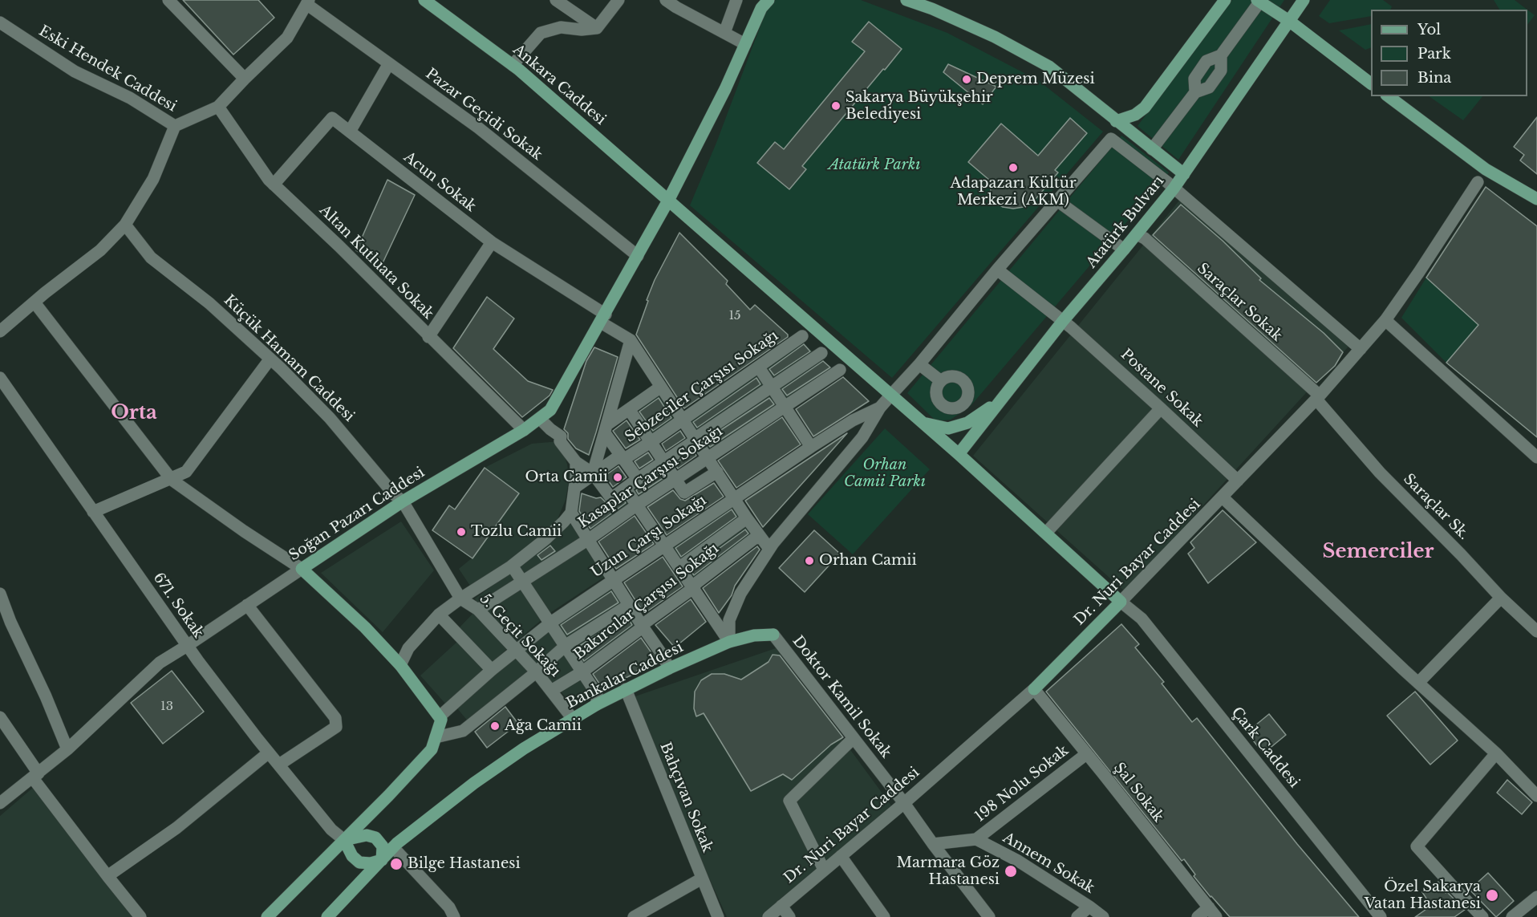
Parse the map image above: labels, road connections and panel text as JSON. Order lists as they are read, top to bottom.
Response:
{
  "streets": {
    "main road": [
      "Ankara Caddesi",
      "Atatürk Bulvarı",
      "Soğan Pazarı Caddesi",
      "Dr. Nuri Bayar Caddesi",
      "Bankalar Caddesi"
    ],
    "street": [
      "Eski Hendek Caddesi",
      "Pazar Geçidi Sokak",
      "Acun Sokak",
      "Altan Kutluata Sokak",
      "Saraçlar Sokak",
      "Küçük Hamam Caddesi",
      "Sebzeciler Çarşısı Sokağı",
      "Postane Sokak",
      "Kasaplar Çarşısı Sokağı",
      "Saraçlar Sk.",
      "Uzun Çarşı Sokağı",
      "Bakırcılar Çarşısı Sokağı",
      "671. Sokak",
      "5. Geçit Sokağı",
      "Doktor Kamil Sokak",
      "Çark Caddesi",
      "198 Nolu Sokak",
      "Şal Sokak",
      "Bahçıvan Sokak",
      "Annem Sokak"
    ]
  },
  "crossings": [
    ["Ankara Caddesi", "Atatürk Bulvarı"],
    ["Ankara Caddesi", "Soğan Pazarı Caddesi"],
    ["Ankara Caddesi", "Dr. Nuri Bayar Caddesi"],
    ["Ankara Caddesi", "Çark Caddesi"],
    ["Pazar Geçidi Sokak", "Soğan Pazarı Caddesi"],
    ["Acun Sokak", "Altan Kutluata Sokak"],
    ["Acun Sokak", "Soğan Pazarı Caddesi"],
    ["Atatürk Bulvarı", "Saraçlar Sokak"],
    ["Atatürk Bulvarı", "Postane Sokak"],
    ["Altan Kutluata Sokak", "Soğan Pazarı Caddesi"],
    ["Saraçlar Sokak", "Saraçlar Sk."],
    ["Saraçlar Sokak", "Dr. Nuri Bayar Caddesi"],
    ["Küçük Hamam Caddesi", "Soğan Pazarı Caddesi"],
    ["Küçük Hamam Caddesi", "5. Geçit Sokağı"],
    ["Postane Sokak", "Dr. Nuri Bayar Caddesi"],
    ["Kasaplar Çarşısı Sokağı", "5. Geçit Sokağı"],
    ["Saraçlar Sk.", "Dr. Nuri Bayar Caddesi"],
    ["Soğan Pazarı Caddesi", "671. Sokak"],
    ["Uzun Çarşı Sokağı", "5. Geçit Sokağı"],
    ["Dr. Nuri Bayar Caddesi", "Doktor Kamil Sokak"],
    ["Dr. Nuri Bayar Caddesi", "Çark Caddesi"],
    ["Dr. Nuri Bayar Caddesi", "Şal Sokak"],
    ["Bakırcılar Çarşısı Sokağı", "5. Geçit Sokağı"],
    ["5. Geçit Sokağı", "Bankalar Caddesi"],
    ["Bankalar Caddesi", "Doktor Kamil Sokak"],
    ["Bankalar Caddesi", "Bahçıvan Sokak"],
    ["198 Nolu Sokak", "Şal Sokak"],
    ["198 Nolu Sokak", "Annem Sokak"]
  ],
  "districts": ["Orta", "Semerciler"],
  "parks": ["Atatürk Parkı", "Orhan Camii Parkı"],
  "places": [
    "Deprem Müzesi",
    "Sakarya Büyükşehir Belediyesi",
    "Adapazarı Kültür Merkezi (AKM)",
    "Orta Camii",
    "Tozlu Camii",
    "Orhan Camii",
    "Ağa Camii",
    "Bilge Hastanesi",
    "Marmara Göz Hastanesi",
    "Özel Sakarya Vatan Hastanesi"
  ],
  "house_numbers": ["15", "13"],
  "legend": ["Yol", "Park", "Bina"]
}
